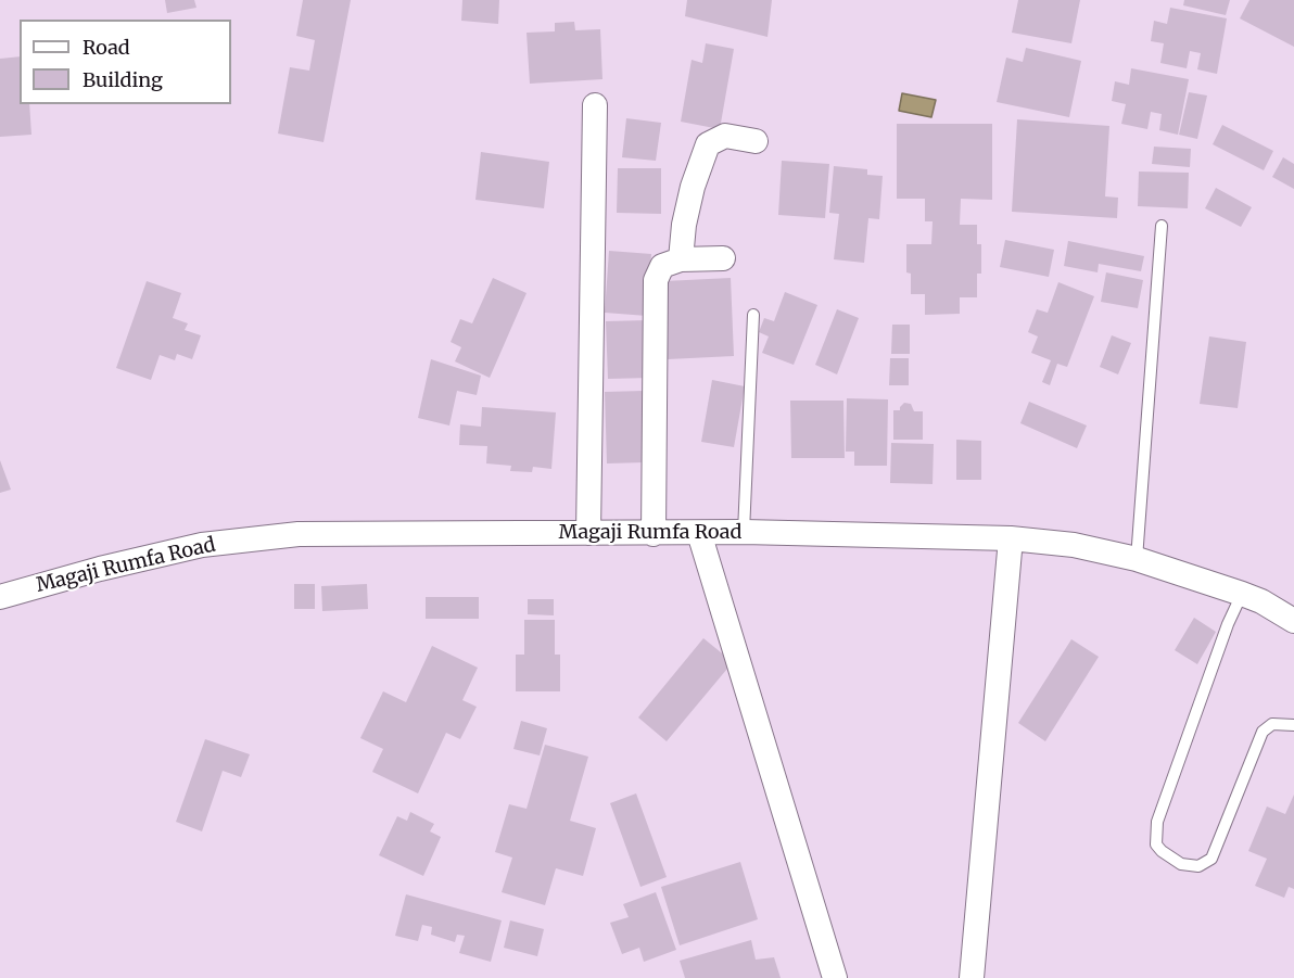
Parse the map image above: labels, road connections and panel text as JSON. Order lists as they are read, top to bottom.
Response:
{
  "streets": {
    "street": ["Magaji Rumfa Road"]
  },
  "legend": ["Road", "Building"]
}
